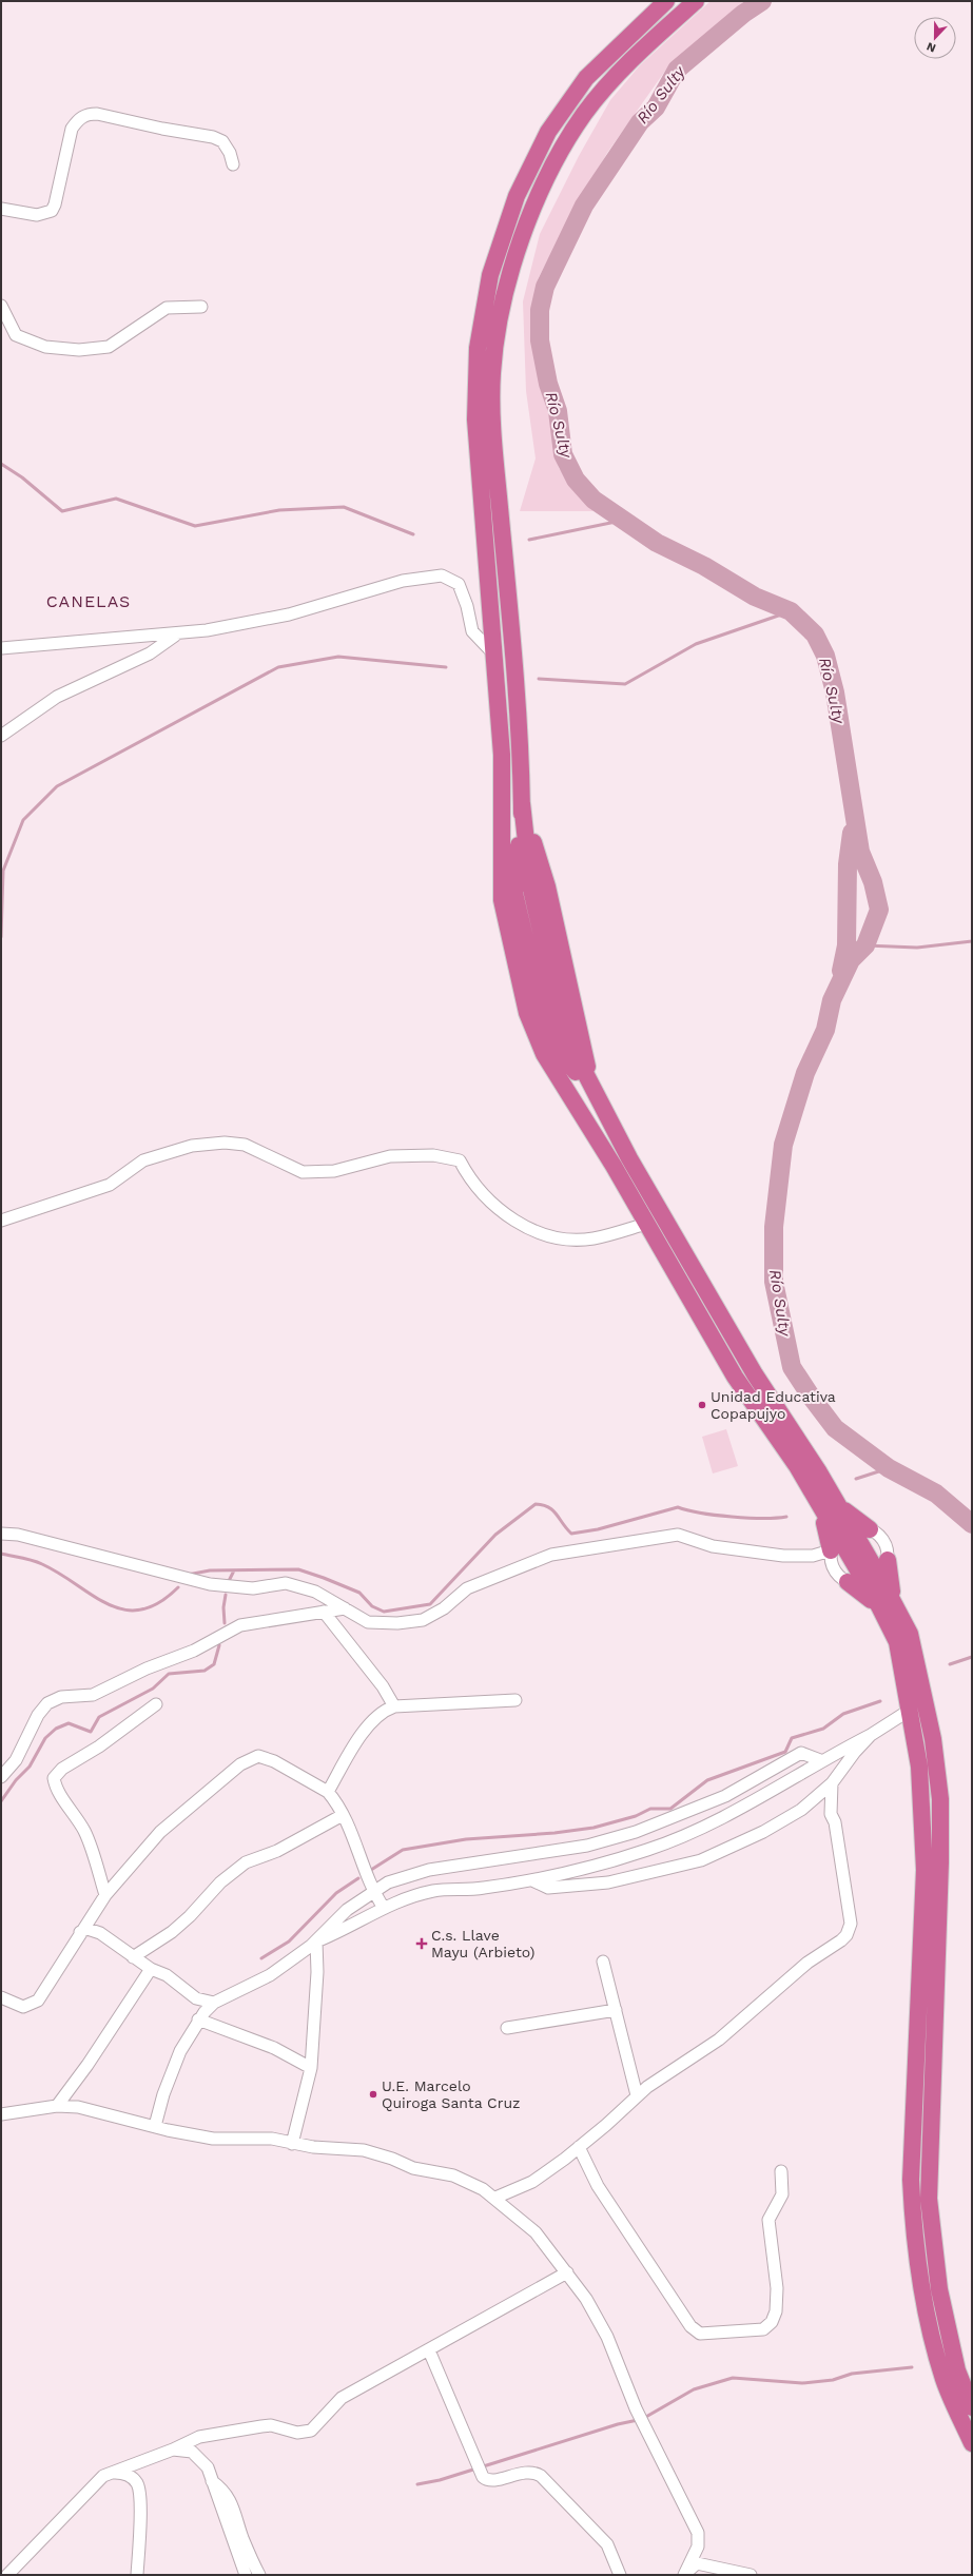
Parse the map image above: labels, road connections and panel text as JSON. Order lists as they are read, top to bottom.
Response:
{
  "districts": ["CANELAS"],
  "water": ["Río Sulty"],
  "places": {
    "other": ["Unidad Educativa Copapujyo", "U.E. Marcelo Quiroga Santa Cruz"],
    "health": ["C.s. Llave Mayu (Arbieto)"]
  },
  "north": "bottom"
}
